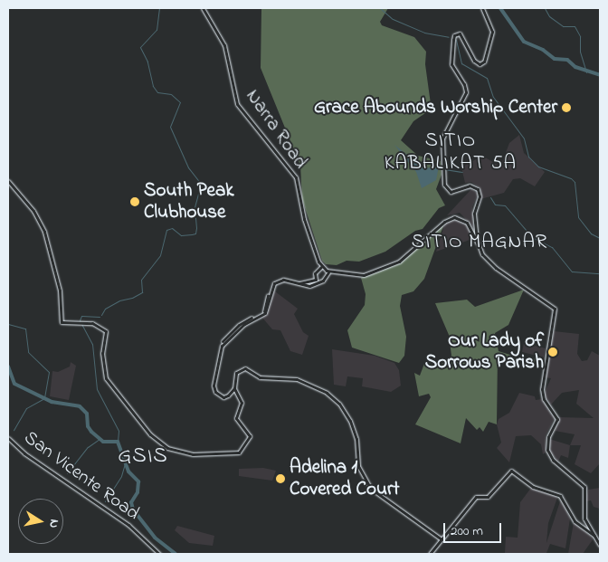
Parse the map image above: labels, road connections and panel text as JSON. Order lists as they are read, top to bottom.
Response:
{
  "streets": {
    "street": ["Narra Road", "San Vicente Road"]
  },
  "districts": ["SITIO KABALIKAT 5A", "SITIO MAGNAR", "GSIS"],
  "places": [
    "Grace Abounds Worship Center",
    "South Peak Clubhouse",
    "Our Lady of Sorrows Parish",
    "Adelina 1 Covered Court"
  ],
  "scale_bar": "200 m",
  "north": "right"
}
